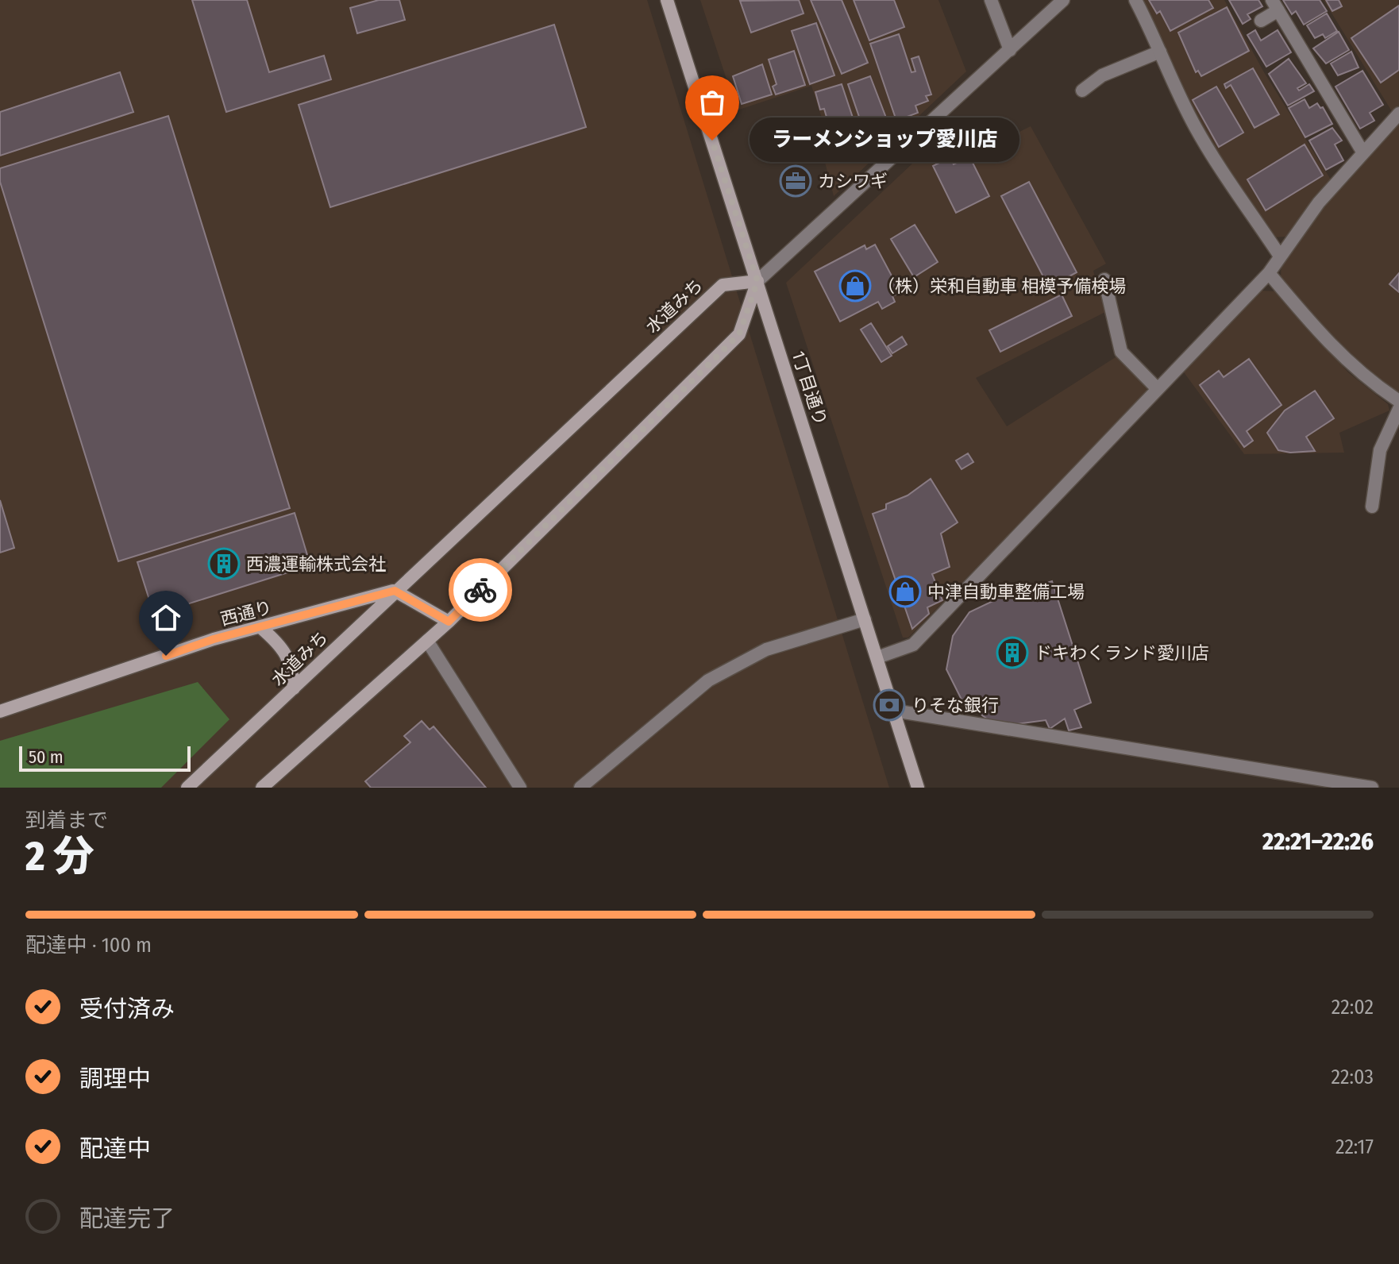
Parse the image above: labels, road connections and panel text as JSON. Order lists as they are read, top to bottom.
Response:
{
  "streets": {
    "street": ["水道みち", "1丁目通り", "西通り"]
  },
  "crossings": [
    ["水道みち", "1丁目通り"],
    ["水道みち", "西通り"]
  ],
  "places": {
    "other": ["ラーメンショップ愛川店"],
    "office": ["カシワギ"],
    "shop": ["（株）栄和自動車 相模予備検場", "中津自動車整備工場"],
    "building": ["西濃運輸株式会社", "ドキわくランド愛川店"],
    "bank": ["りそな銀行"]
  },
  "scale_bar": "50 m",
  "page": {
    "bubble": "ラーメンショップ愛川店",
    "scale": "50 m",
    "heading": ["2 分", "到着まで", "22:21–22:26"],
    "bar": "配達中 · 100 m",
    "list": [
      ["受付済み", "22:02"],
      ["調理中", "22:03"],
      ["配達中", "22:17"],
      "配達完了"
    ]
  }
}
